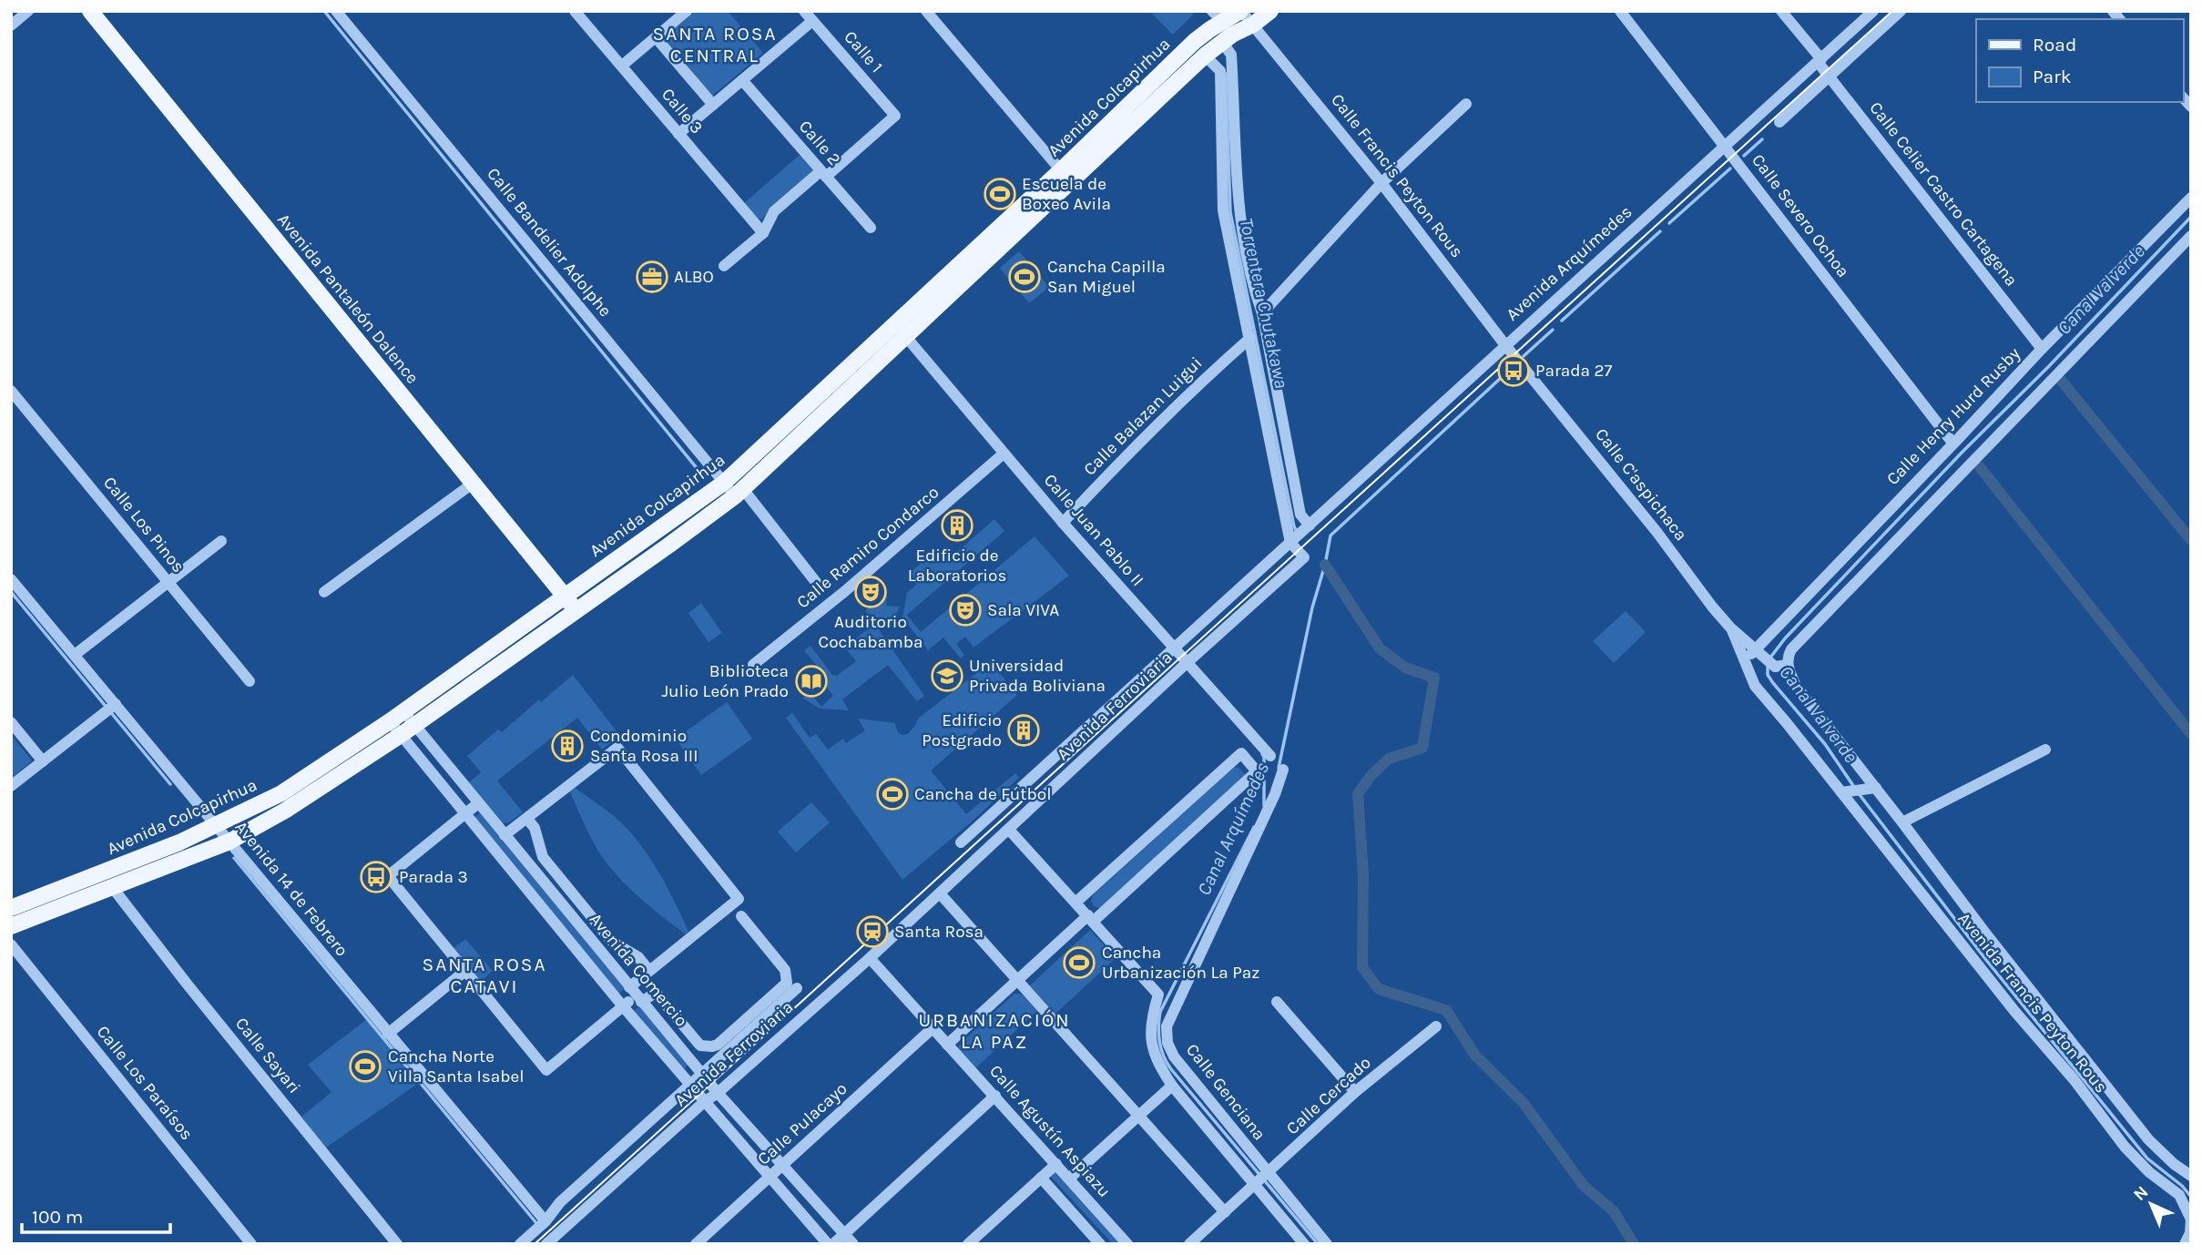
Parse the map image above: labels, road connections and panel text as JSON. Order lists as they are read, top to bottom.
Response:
{
  "streets": {
    "main road": ["Avenida Colcapirhua", "Avenida Pantaleón Dalence"],
    "street": [
      "Calle 1",
      "Calle 3",
      "Calle 2",
      "Calle Francis Peyton Rous",
      "Calle Celier Castro Cartagena",
      "Calle Severo Ochoa",
      "Calle Bandelier Adolphe",
      "Avenida Arquímedes",
      "Calle Balazan Luigui",
      "Calle Henry Hurd Rusby",
      "Calle C'aspichaca",
      "Calle Los Pinos",
      "Calle Juan Pablo II",
      "Calle Ramiro Condarco",
      "Avenida Ferroviaria",
      "Avenida 14 de Febrero",
      "Avenida Comercio",
      "Avenida Francis Peyton Rous",
      "Calle Sayari",
      "Calle Los Paraísos",
      "Calle Genciana",
      "Calle Cercado",
      "Calle Pulacayo",
      "Calle Agustín Aspiazu"
    ]
  },
  "crossings": [
    ["Calle 1", "Calle 2"],
    ["Avenida Colcapirhua", "Calle Francis Peyton Rous"],
    ["Avenida Colcapirhua", "Calle Bandelier Adolphe"],
    ["Avenida Colcapirhua", "Avenida Pantaleón Dalence"],
    ["Avenida Colcapirhua", "Calle Juan Pablo II"],
    ["Avenida Colcapirhua", "Avenida 14 de Febrero"],
    ["Avenida Colcapirhua", "Avenida Comercio"],
    ["Avenida Colcapirhua", "Calle Sayari"],
    ["Calle Francis Peyton Rous", "Avenida Arquímedes"],
    ["Calle Francis Peyton Rous", "Calle C'aspichaca"],
    ["Calle Celier Castro Cartagena", "Avenida Arquímedes"],
    ["Calle Celier Castro Cartagena", "Calle Henry Hurd Rusby"],
    ["Calle Severo Ochoa", "Avenida Arquímedes"],
    ["Calle Severo Ochoa", "Calle Henry Hurd Rusby"],
    ["Avenida Arquímedes", "Avenida Ferroviaria"],
    ["Calle Balazan Luigui", "Calle Juan Pablo II"],
    ["Calle Henry Hurd Rusby", "Calle C'aspichaca"],
    ["Calle Henry Hurd Rusby", "Avenida Francis Peyton Rous"],
    ["Calle C'aspichaca", "Avenida Francis Peyton Rous"],
    ["Calle Juan Pablo II", "Calle Ramiro Condarco"],
    ["Calle Juan Pablo II", "Avenida Ferroviaria"],
    ["Avenida Ferroviaria", "Avenida 14 de Febrero"],
    ["Avenida Ferroviaria", "Avenida Comercio"],
    ["Avenida Ferroviaria", "Calle Agustín Aspiazu"],
    ["Avenida Comercio", "Calle Pulacayo"],
    ["Calle Genciana", "Calle Cercado"],
    ["Calle Pulacayo", "Calle Agustín Aspiazu"]
  ],
  "districts": ["SANTA ROSA CENTRAL", "SANTA ROSA CATAVI", "URBANIZACIÓN LA PAZ"],
  "water": ["Canal Valverde", "Torrentera Chutakawa", "Canal Arquímedes"],
  "places": {
    "sports": [
      "Escuela de Boxeo Avila",
      "Cancha Capilla San Miguel",
      "Cancha de Fútbol",
      "Cancha Urbanización La Paz",
      "Cancha Norte Villa Santa Isabel"
    ],
    "office": ["ALBO"],
    "bus stop": ["Parada 27", "Parada 3"],
    "building": ["Edificio de Laboratorios", "Edificio Postgrado", "Condominio Santa Rosa III"],
    "theatre": ["Auditorio Cochabamba", "Sala VIVA"],
    "school or university": ["Universidad Privada Boliviana"],
    "library": ["Biblioteca Julio León Prado"],
    "station": ["Santa Rosa"]
  },
  "legend": ["Road", "Park"],
  "scale_bar": "100 m",
  "north": "top left"
}
